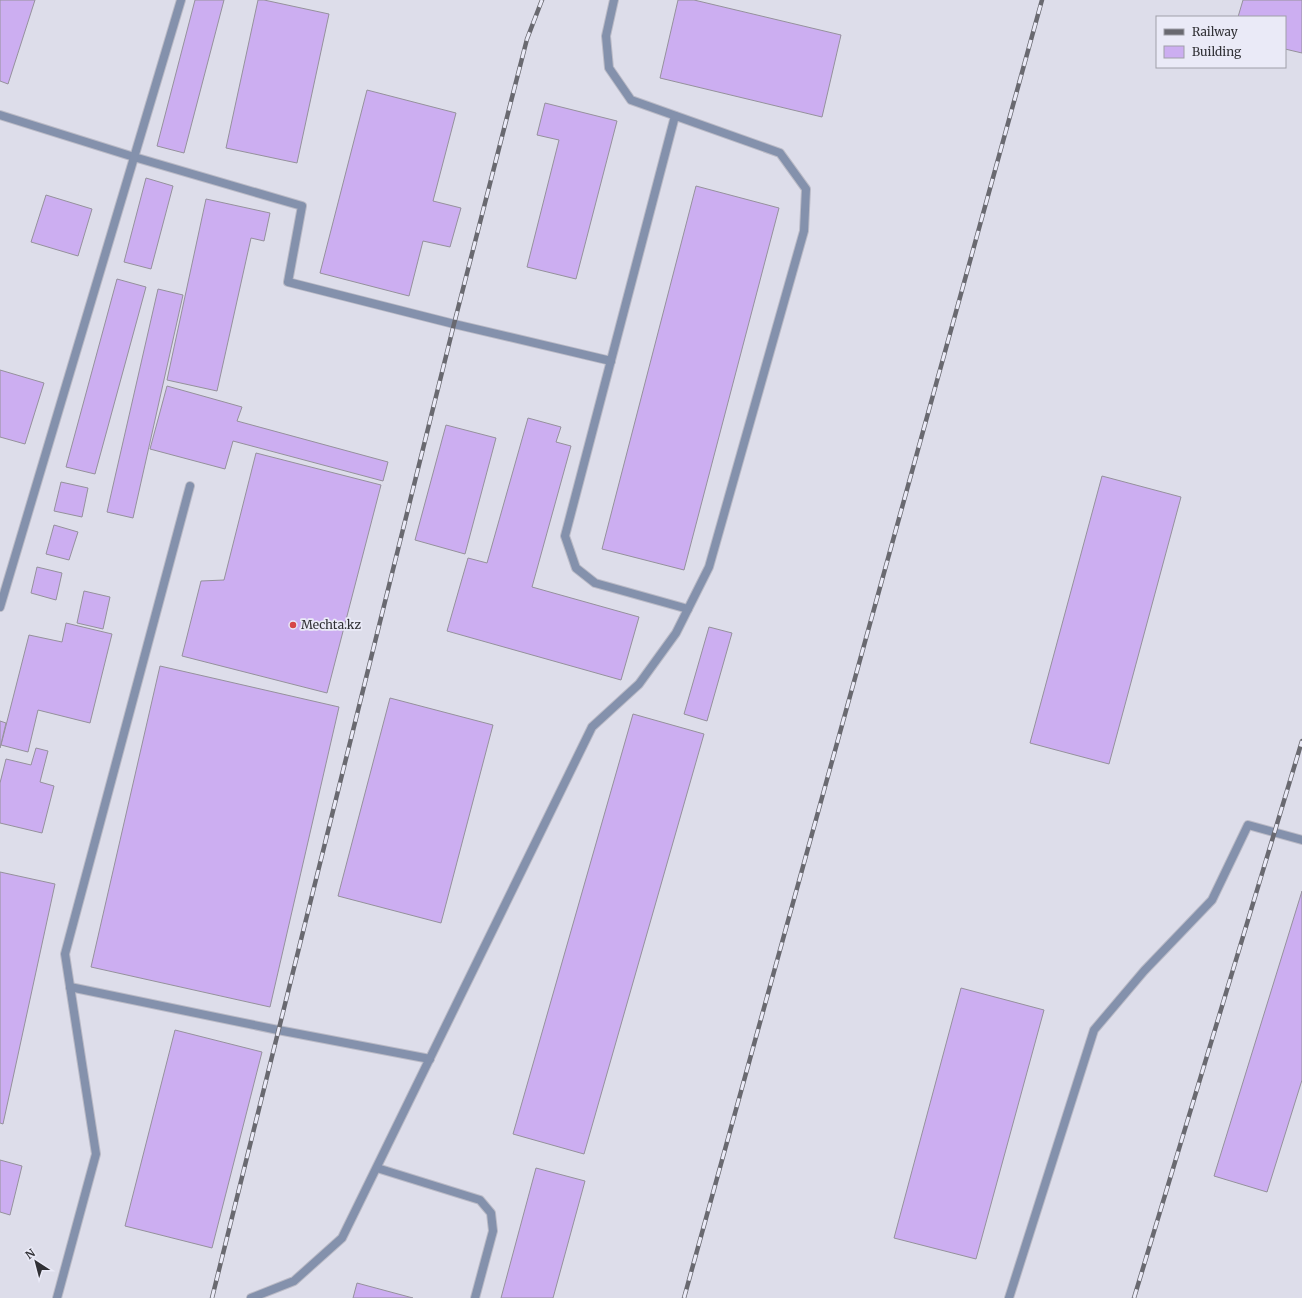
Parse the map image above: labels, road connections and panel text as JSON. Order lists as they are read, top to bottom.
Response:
{
  "places": ["Mechta.kz"],
  "legend": ["Railway", "Building"],
  "north": "top left"
}
